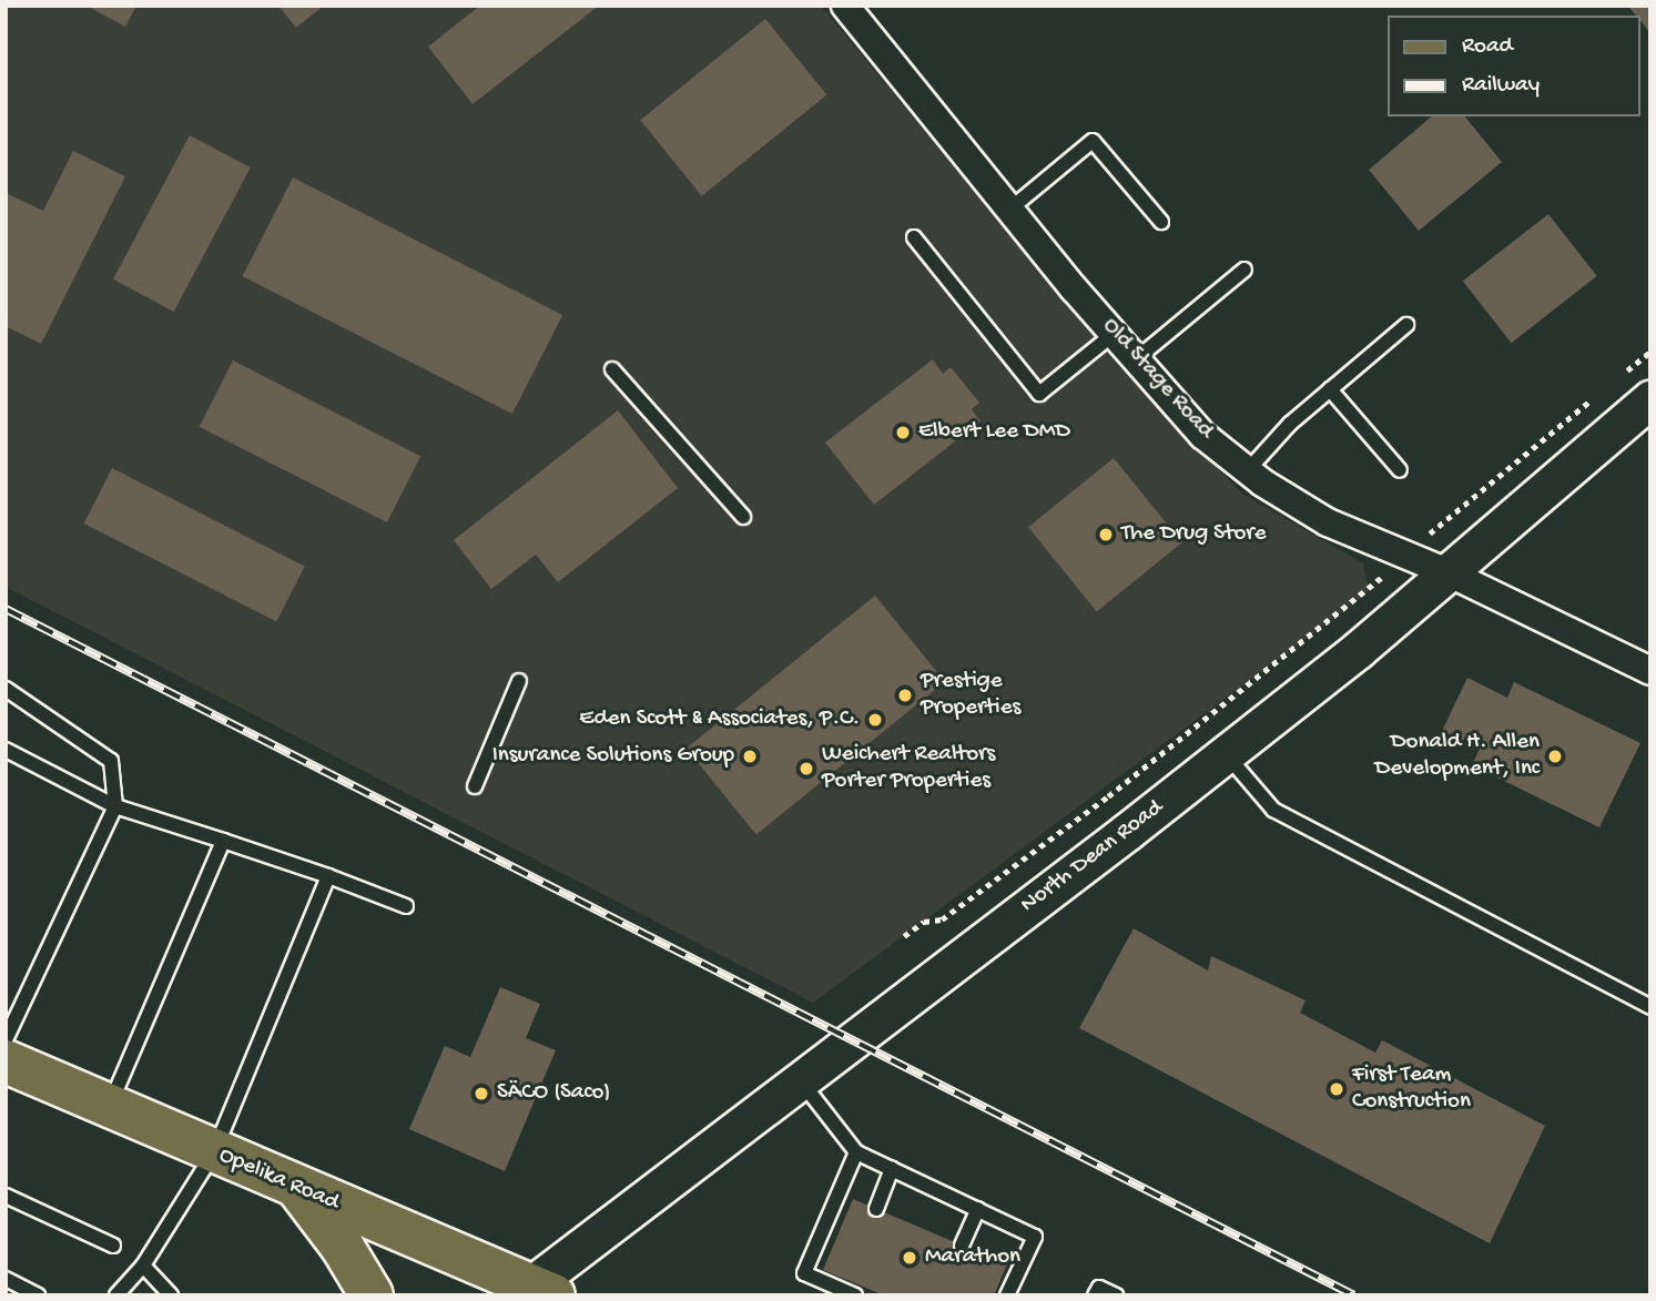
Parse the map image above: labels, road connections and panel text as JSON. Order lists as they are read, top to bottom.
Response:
{
  "streets": {
    "main road": ["Opelika Road"],
    "street": ["Old Stage Road", "North Dean Road"]
  },
  "crossings": [
    ["Old Stage Road", "North Dean Road"],
    ["North Dean Road", "Opelika Road"]
  ],
  "places": [
    "Elbert Lee DMD",
    "The Drug Store",
    "Prestige Properties",
    "Eden Scott & Associates, P.C.",
    "Insurance Solutions Group",
    "Donald H. Allen Development, Inc",
    "Weichert Realtors Porter Properties",
    "First Team Construction",
    "SÄCO (Saco)",
    "Marathon"
  ],
  "legend": ["Road", "Railway"]
}
